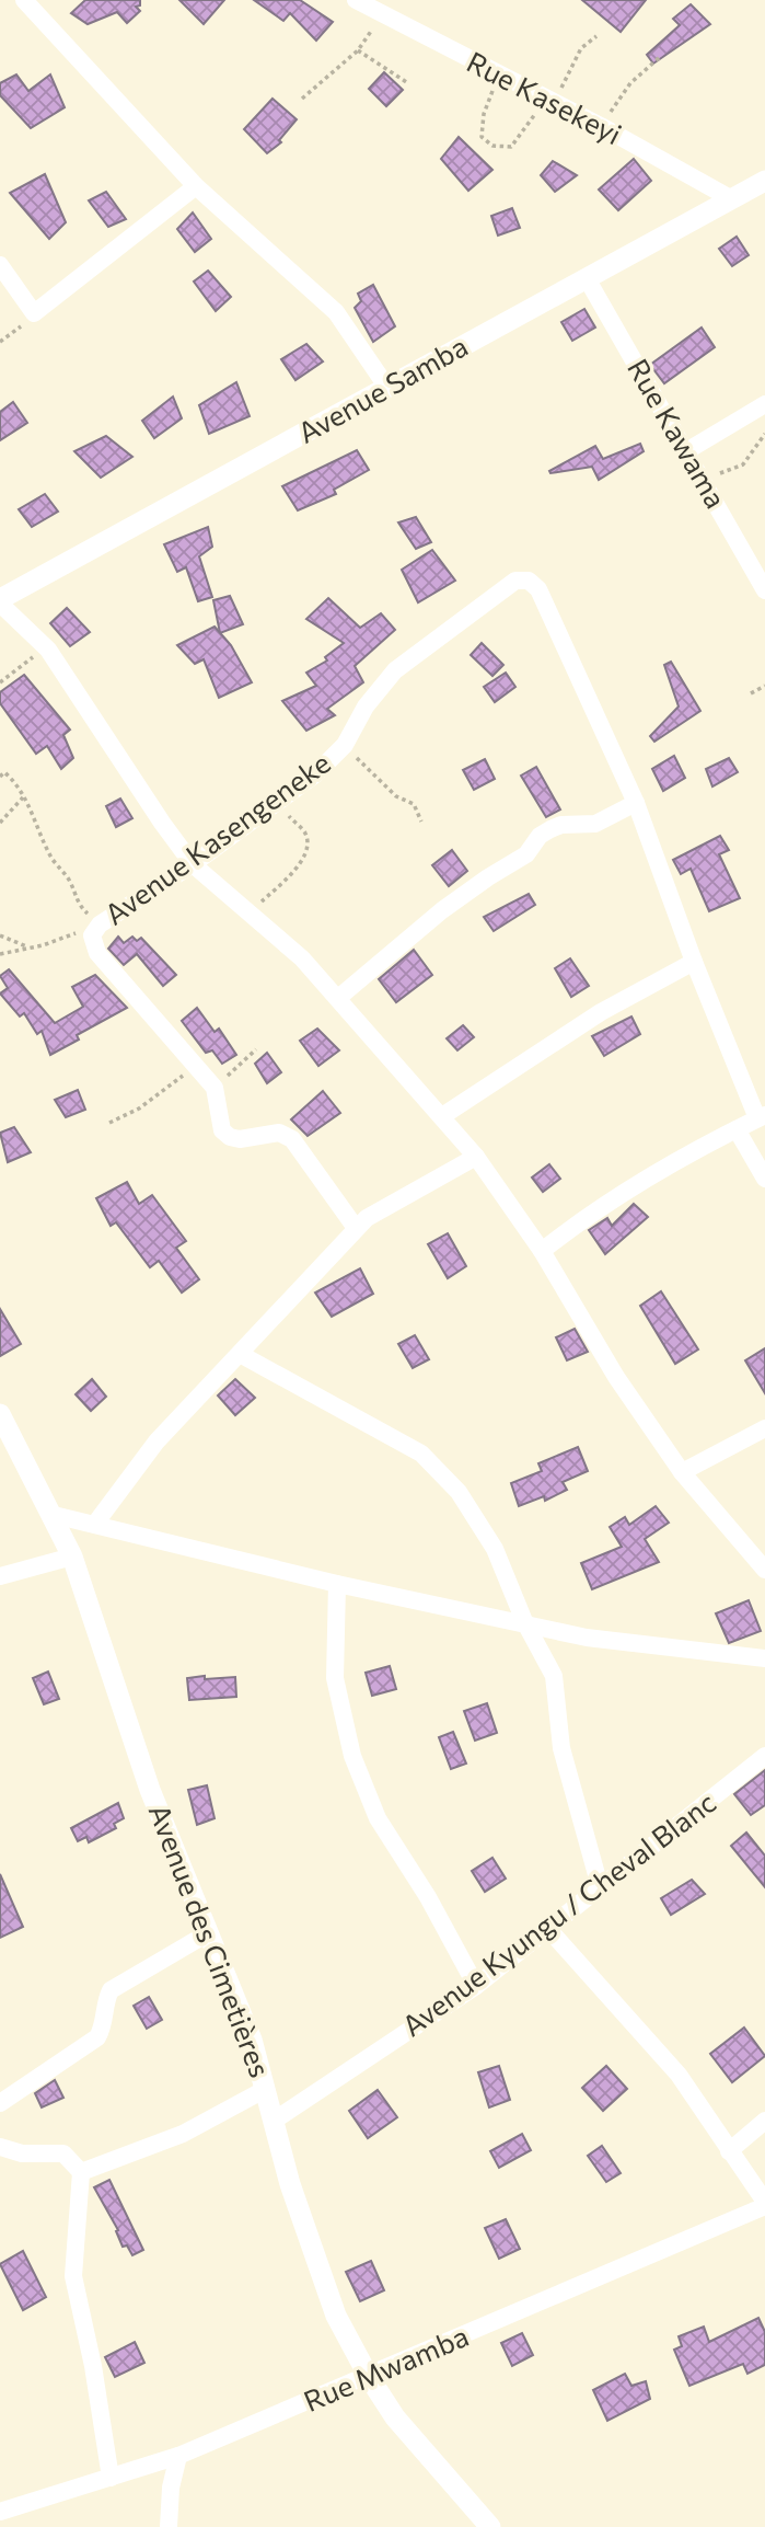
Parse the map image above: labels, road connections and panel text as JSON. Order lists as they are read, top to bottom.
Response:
{
  "streets": {
    "street": [
      "Rue Kasekeyi",
      "Avenue Samba",
      "Rue Kawama",
      "Avenue Kasengeneke",
      "Avenue Kyungu / Cheval Blanc",
      "Avenue des Cimetières",
      "Rue Mwamba"
    ]
  },
  "crossings": [
    ["Rue Kasekeyi", "Avenue Samba"],
    ["Avenue Samba", "Rue Kawama"],
    ["Avenue Kyungu / Cheval Blanc", "Avenue des Cimetières"],
    ["Avenue des Cimetières", "Rue Mwamba"]
  ]
}
